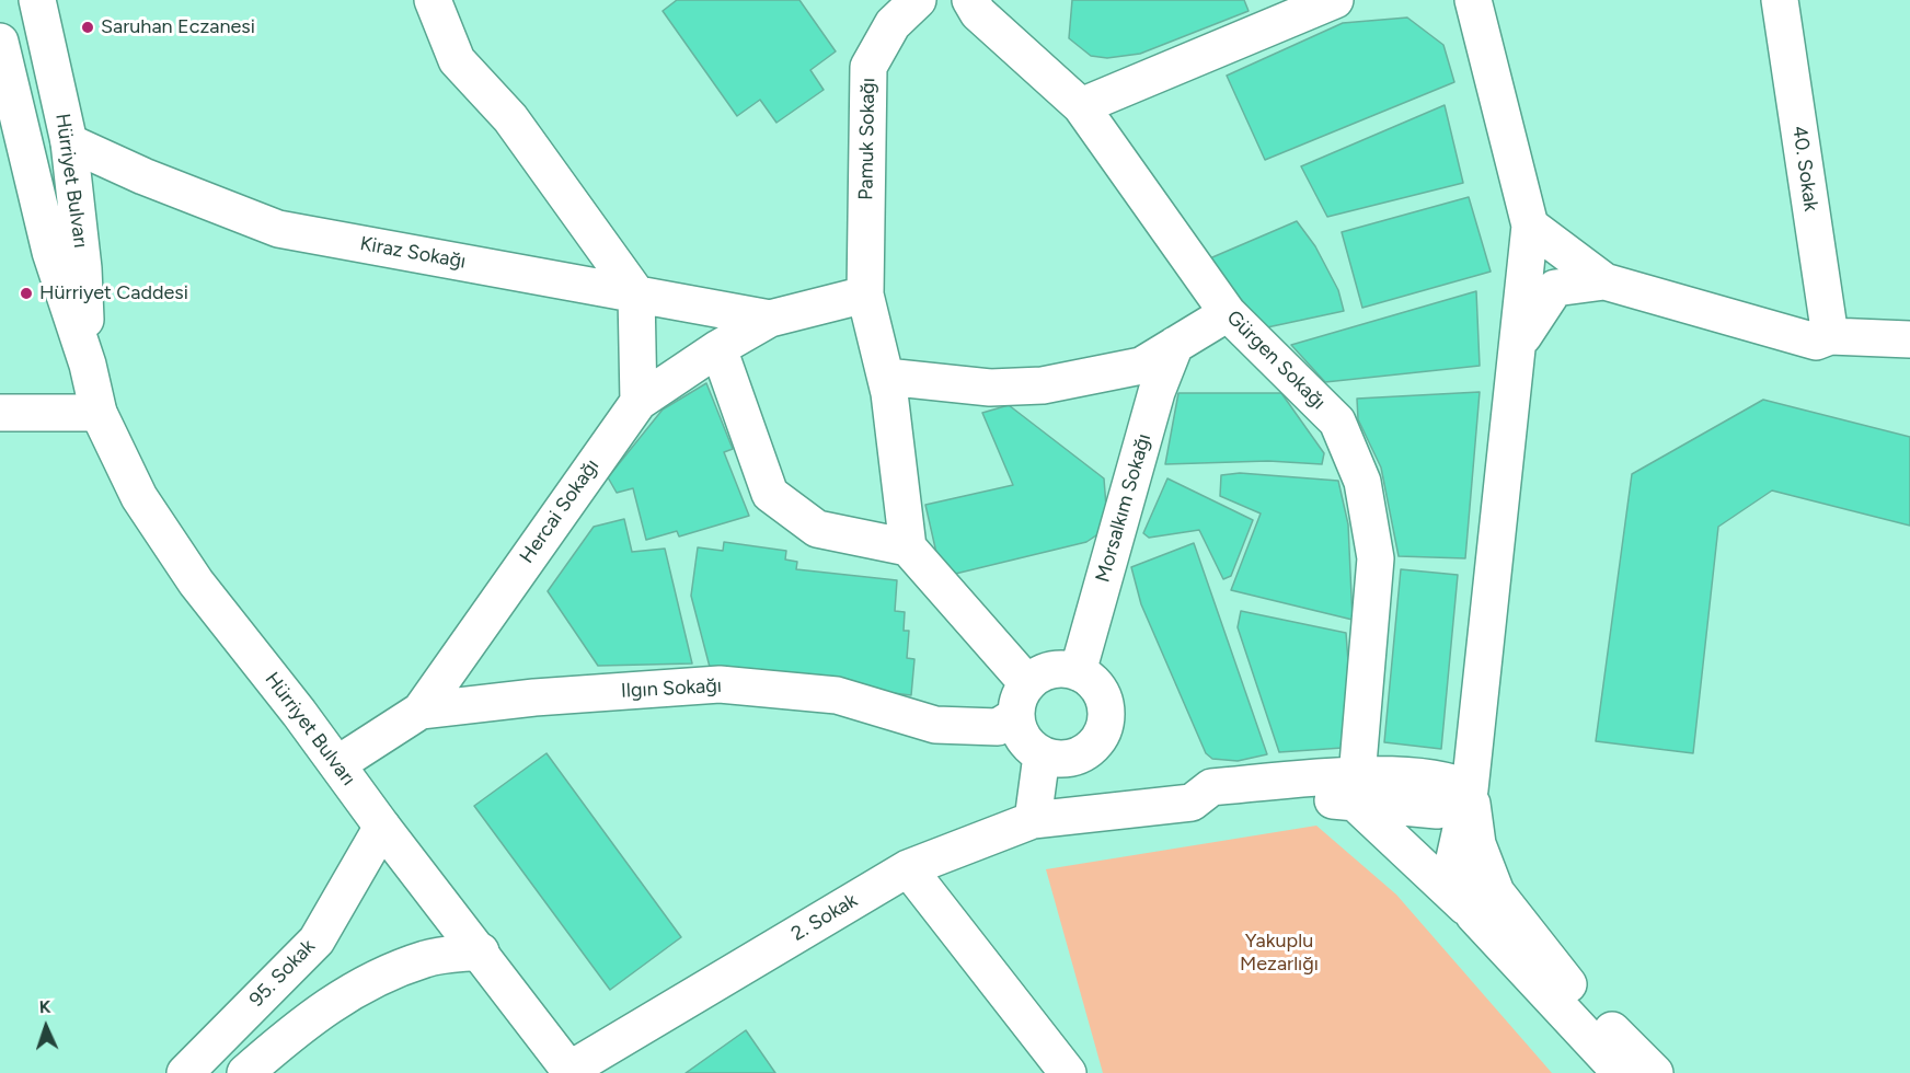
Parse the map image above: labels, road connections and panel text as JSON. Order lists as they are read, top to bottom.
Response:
{
  "streets": {
    "street": [
      "Pamuk Sokağı",
      "40. Sokak",
      "Hürriyet Bulvarı",
      "Kiraz Sokağı",
      "Gürgen Sokağı",
      "Morsalkım Sokağı",
      "Hercai Sokağı",
      "Ilgın Sokağı",
      "2. Sokak",
      "95. Sokak"
    ]
  },
  "crossings": [
    ["Hürriyet Bulvarı", "Kiraz Sokağı"],
    ["Hürriyet Bulvarı", "Ilgın Sokağı"],
    ["Hürriyet Bulvarı", "2. Sokak"],
    ["Hürriyet Bulvarı", "95. Sokak"],
    ["Gürgen Sokağı", "2. Sokak"],
    ["Morsalkım Sokağı", "Ilgın Sokağı"],
    ["Hercai Sokağı", "Ilgın Sokağı"]
  ],
  "parks": ["Yakuplu Mezarlığı"],
  "places": ["Saruhan Eczanesi", "Hürriyet Caddesi"],
  "north": "top"
}
